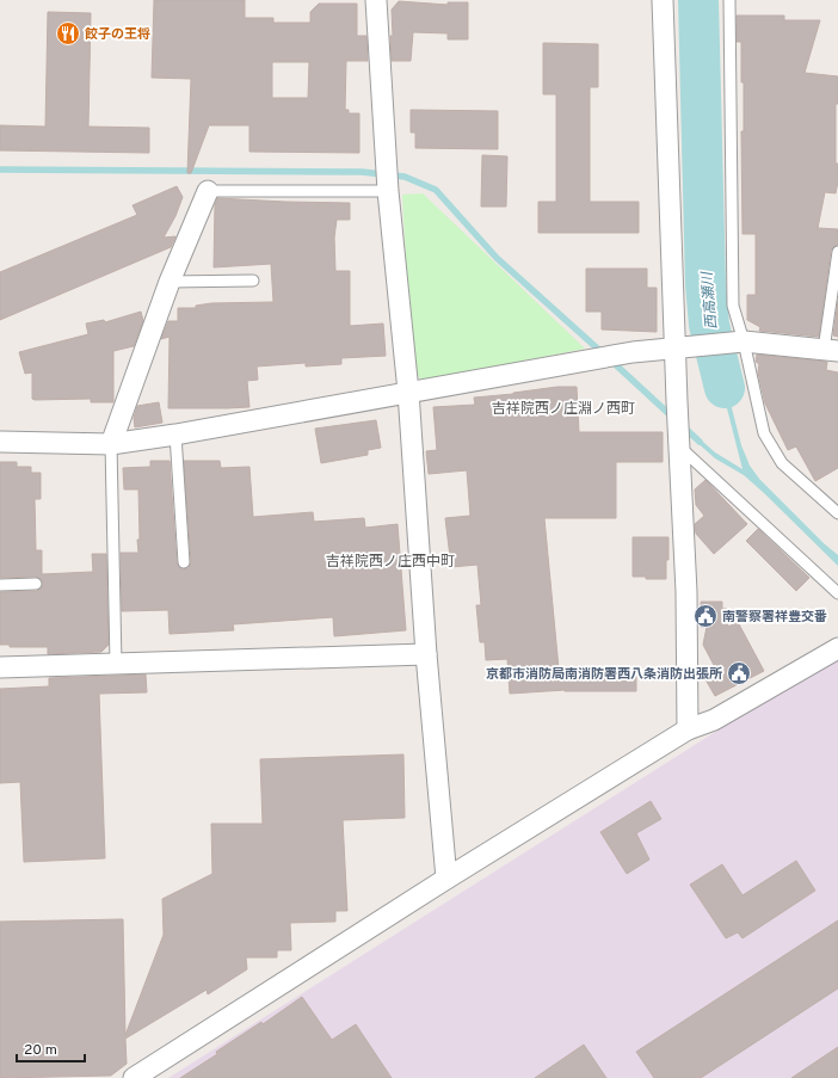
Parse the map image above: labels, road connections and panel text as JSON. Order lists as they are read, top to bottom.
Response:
{
  "districts": ["吉祥院西ノ庄淵ノ西町", "吉祥院西ノ庄西中町"],
  "water": ["西高瀬川"],
  "places": {
    "restaurant": ["餃子の王将"],
    "public building": ["南警察署祥豊交番", "京都市消防局南消防署西八条消防出張所"]
  },
  "scale_bar": "20 m"
}
